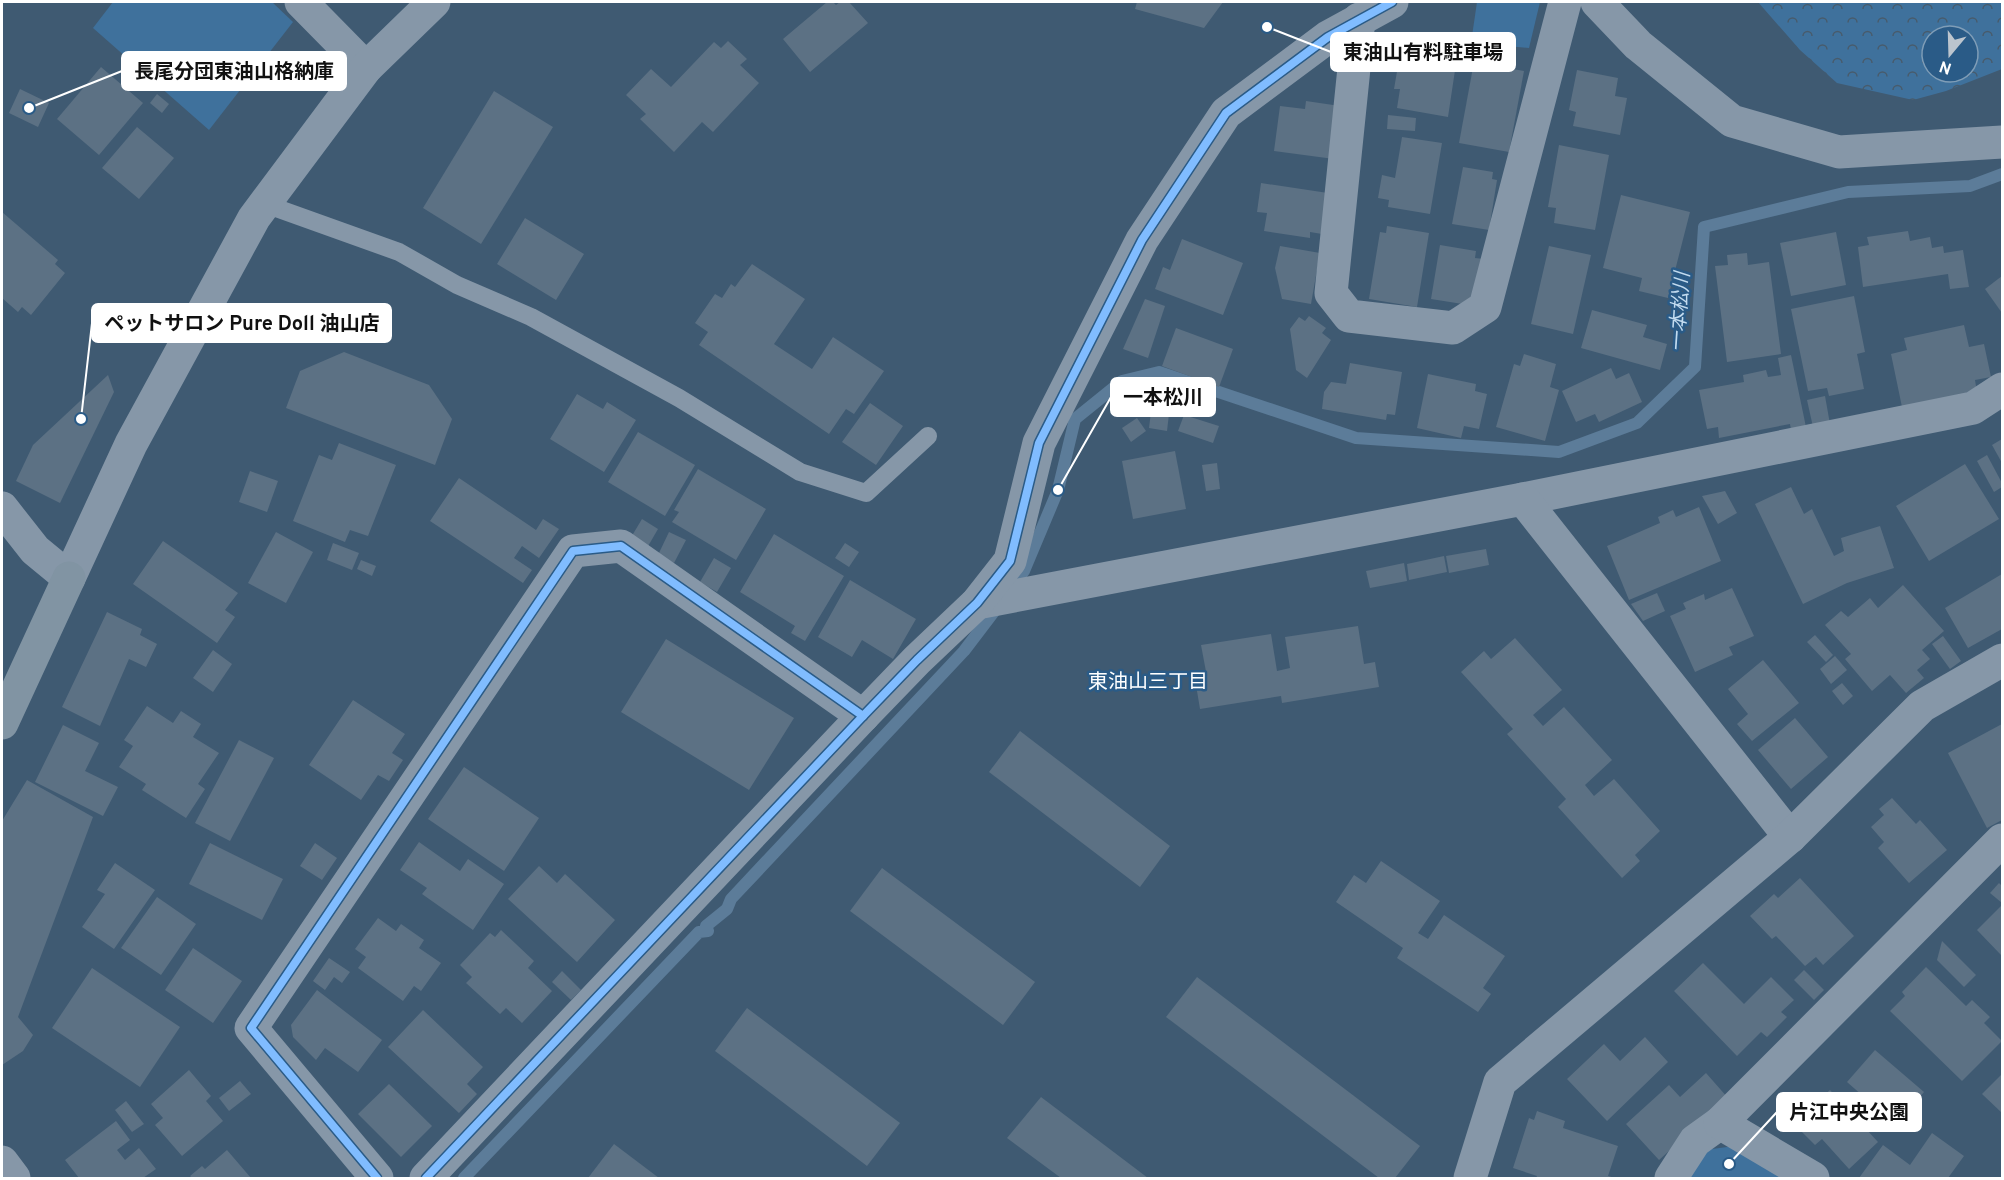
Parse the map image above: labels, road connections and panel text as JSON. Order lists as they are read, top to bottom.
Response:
{
  "districts": ["東油山三丁目"],
  "water": ["一本松川"],
  "places": [
    "東油山有料駐車場",
    "長尾分団東油山格納庫",
    "ペットサロン Pure Doll 油山店",
    "一本松川",
    "片江中央公園"
  ],
  "north": "bottom"
}
